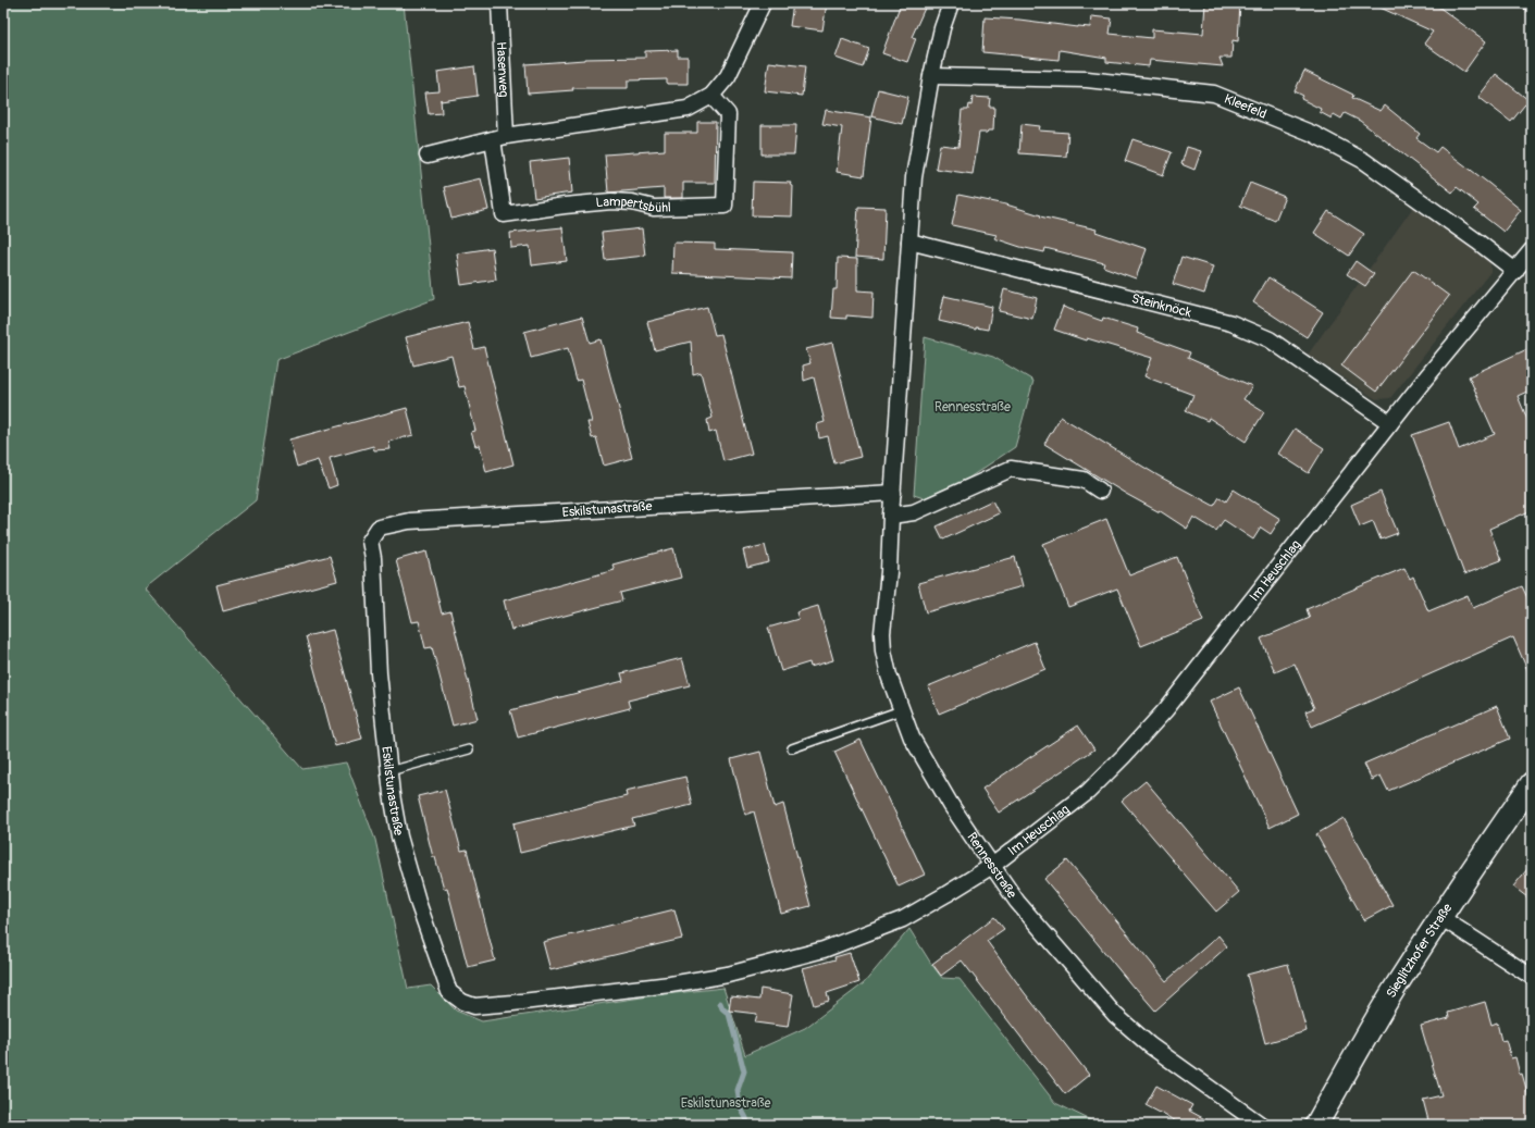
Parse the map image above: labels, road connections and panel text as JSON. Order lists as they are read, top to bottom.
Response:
{
  "streets": {
    "main road": ["Sieglitzhofer Straße"],
    "street": [
      "Hasenweg",
      "Kleefeld",
      "Lampertsbühl",
      "Steinknöck",
      "Eskilstunastraße",
      "Im Heuschlag",
      "Rennesstraße"
    ]
  },
  "crossings": [
    ["Hasenweg", "Lampertsbühl"],
    ["Kleefeld", "Im Heuschlag"],
    ["Kleefeld", "Rennesstraße"],
    ["Steinknöck", "Im Heuschlag"],
    ["Steinknöck", "Rennesstraße"],
    ["Eskilstunastraße", "Im Heuschlag"],
    ["Eskilstunastraße", "Rennesstraße"],
    ["Im Heuschlag", "Rennesstraße"]
  ],
  "parks": ["Rennesstraße", "Eskilstunastraße"]
}
